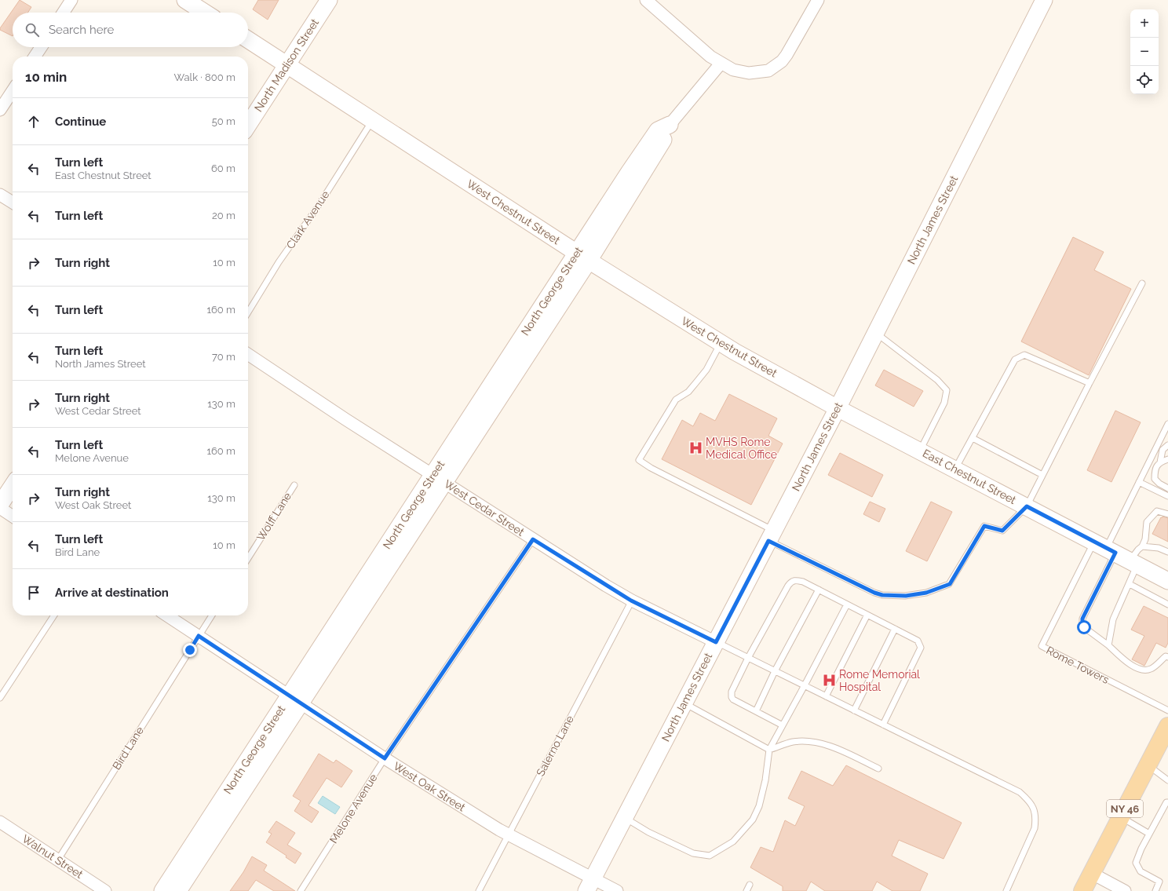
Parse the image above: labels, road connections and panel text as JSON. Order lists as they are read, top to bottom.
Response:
{
  "streets": {
    "main road": ["NY 46"],
    "street": [
      "North Madison Street",
      "West Chestnut Street",
      "North James Street",
      "North George Street",
      "East Chestnut Street",
      "West Cedar Street",
      "West Oak Street",
      "Walnut Street"
    ],
    "lane": [
      "Clark Avenue",
      "Wolff Lane",
      "Rome Towers",
      "Salerno Lane",
      "Bird Lane",
      "Melone Avenue"
    ]
  },
  "crossings": [
    ["North Madison Street", "West Chestnut Street"],
    ["West Chestnut Street", "Clark Avenue"],
    ["West Chestnut Street", "North James Street"],
    ["West Chestnut Street", "North George Street"],
    ["West Chestnut Street", "East Chestnut Street"],
    ["North James Street", "East Chestnut Street"],
    ["North James Street", "West Cedar Street"],
    ["North James Street", "West Oak Street"],
    ["North George Street", "West Cedar Street"],
    ["North George Street", "West Oak Street"],
    ["East Chestnut Street", "Rome Towers"],
    ["West Cedar Street", "Salerno Lane"],
    ["West Cedar Street", "Melone Avenue"],
    ["Salerno Lane", "West Oak Street"],
    ["Bird Lane", "West Oak Street"],
    ["Bird Lane", "Walnut Street"],
    ["West Oak Street", "Melone Avenue"]
  ],
  "places": {
    "hospital": ["MVHS Rome Medical Office", "Rome Memorial Hospital"]
  },
  "page": {
    "map_buttons": ["+", "−"],
    "search": "Search here",
    "heading": ["10 min", "Walk · 800 m"],
    "list": [
      ["Continue", "50 m"],
      ["Turn left", "East Chestnut Street", "60 m"],
      ["Turn left", "20 m"],
      ["Turn right", "10 m"],
      ["Turn left", "160 m"],
      ["Turn left", "North James Street", "70 m"],
      ["Turn right", "West Cedar Street", "130 m"],
      ["Turn left", "Melone Avenue", "160 m"],
      ["Turn right", "West Oak Street", "130 m"],
      ["Turn left", "Bird Lane", "10 m"],
      "Arrive at destination"
    ]
  }
}
